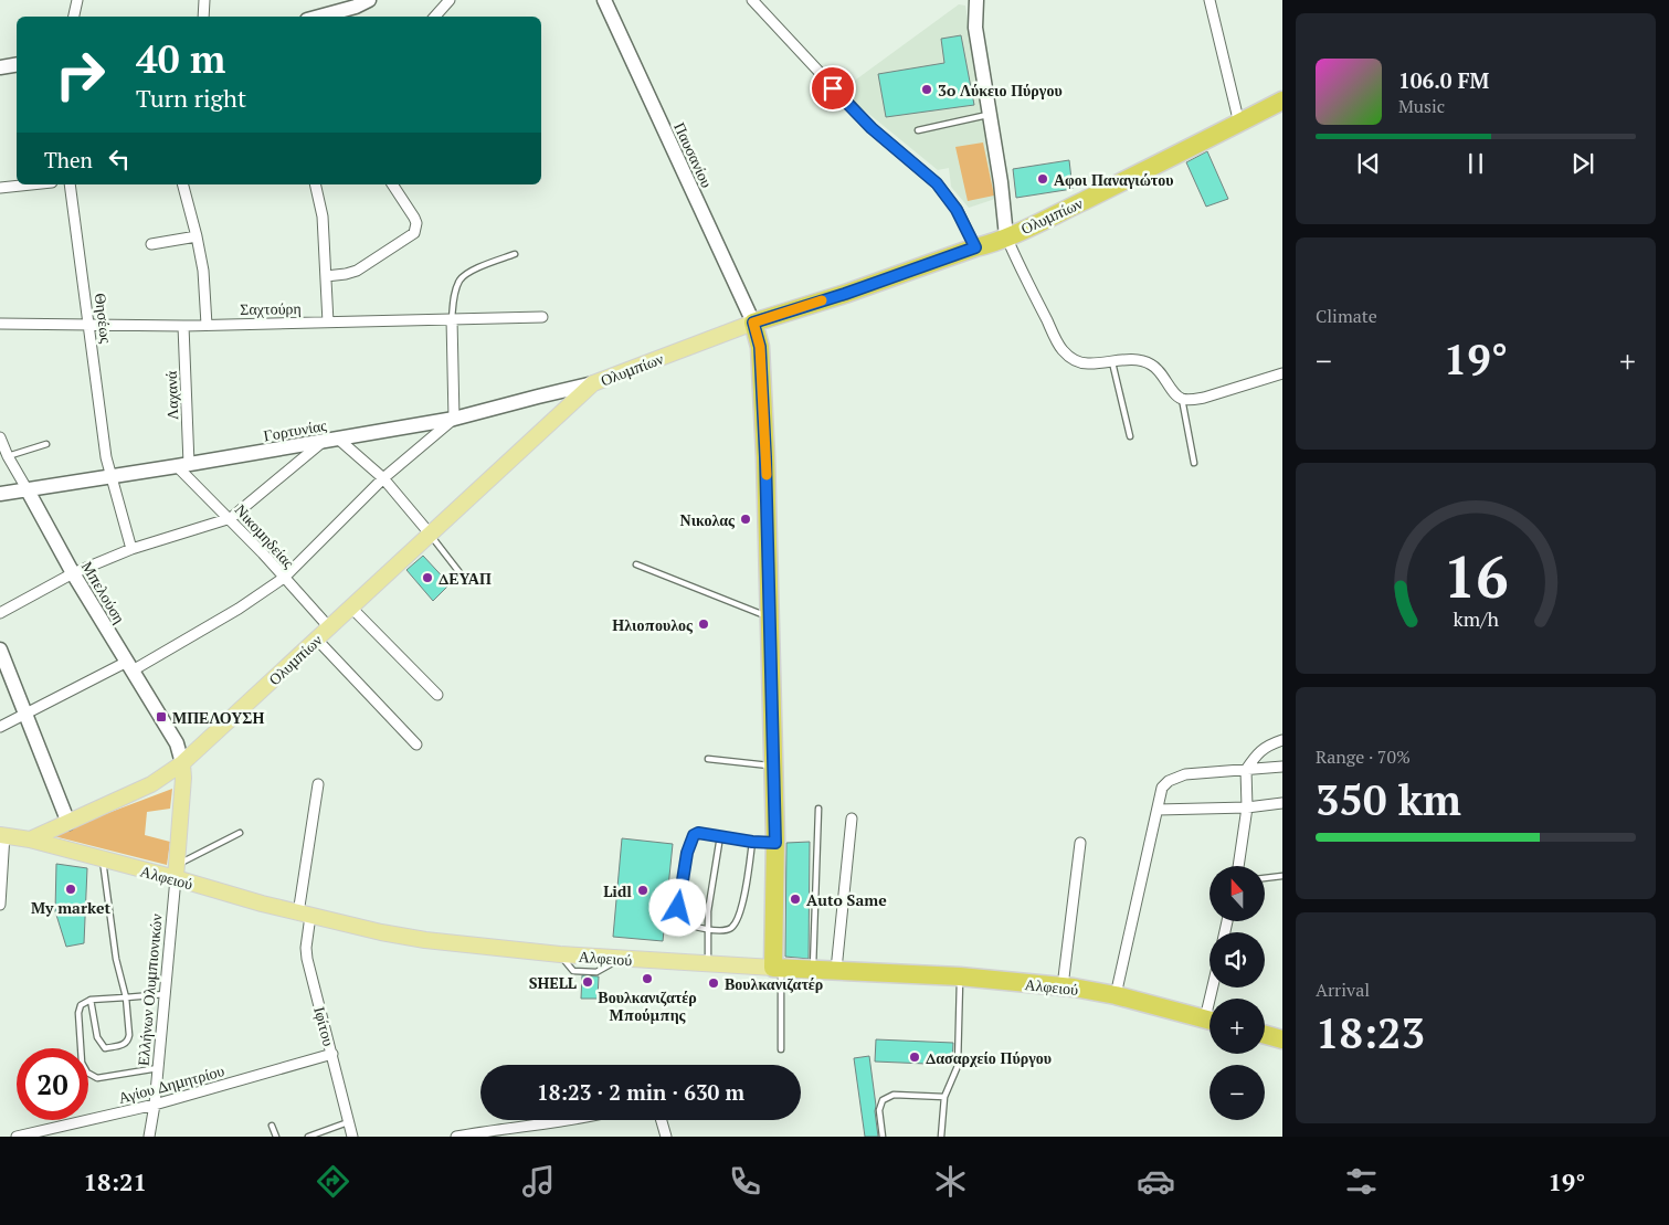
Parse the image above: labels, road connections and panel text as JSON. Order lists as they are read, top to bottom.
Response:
{
  "streets": {
    "highway": ["Ολυμπίων", "Αλφειού"],
    "street": [
      "Παυσανίου",
      "Σαχτούρη",
      "Θησέως",
      "Λαχανά",
      "Γορτυνίας",
      "Νικομηδείας",
      "Μπελούση",
      "Ελλήνων Ολυμπιονικών",
      "Ιφίτου",
      "Αγίου Δημητρίου"
    ]
  },
  "crossings": [
    ["Παυσανίου", "Ολυμπίων"],
    ["Ολυμπίων", "Γορτυνίας"],
    ["Ολυμπίων", "Νικομηδείας"],
    ["Ολυμπίων", "Μπελούση"],
    ["Ολυμπίων", "Αλφειού"],
    ["Σαχτούρη", "Θησέως"],
    ["Σαχτούρη", "Λαχανά"],
    ["Θησέως", "Γορτυνίας"],
    ["Λαχανά", "Γορτυνίας"],
    ["Λαχανά", "Νικομηδείας"],
    ["Γορτυνίας", "Νικομηδείας"],
    ["Γορτυνίας", "Μπελούση"],
    ["Αλφειού", "Ελλήνων Ολυμπιονικών"],
    ["Αλφειού", "Ιφίτου"],
    ["Ελλήνων Ολυμπιονικών", "Αγίου Δημητρίου"],
    ["Ιφίτου", "Αγίου Δημητρίου"]
  ],
  "places": {
    "other": [
      "3o Λύκειο Πύργου",
      "Αφοι Παναγιώτου",
      "Νικολας",
      "ΔΕΥΑΠ",
      "Ηλιοπουλος",
      "My market",
      "Lidl",
      "Auto Same",
      "Βουλκανιζατέρ Μπούμπης",
      "SHELL",
      "Βουλκανιζατέρ",
      "Δασαρχείο Πύργου"
    ],
    "transit": ["ΜΠΕΛΟΥΣΗ"]
  },
  "north": "top",
  "page": {
    "turn": ["40 m", "Turn right"],
    "song": ["106.0 FM", "Music"],
    "then": "Then",
    "tile": [
      "Climate",
      ["Range · 70%", "350 km"],
      ["Arrival", "18:23"]
    ],
    "heat": ["−", "19°", "+"],
    "map_buttons": ["+", "−"],
    "limit": "20",
    "trip": "18:23 · 2 min · 630 m",
    "tabs": ["18:21", "19°"],
    "gauge": ["16", "km/h"]
  }
}
